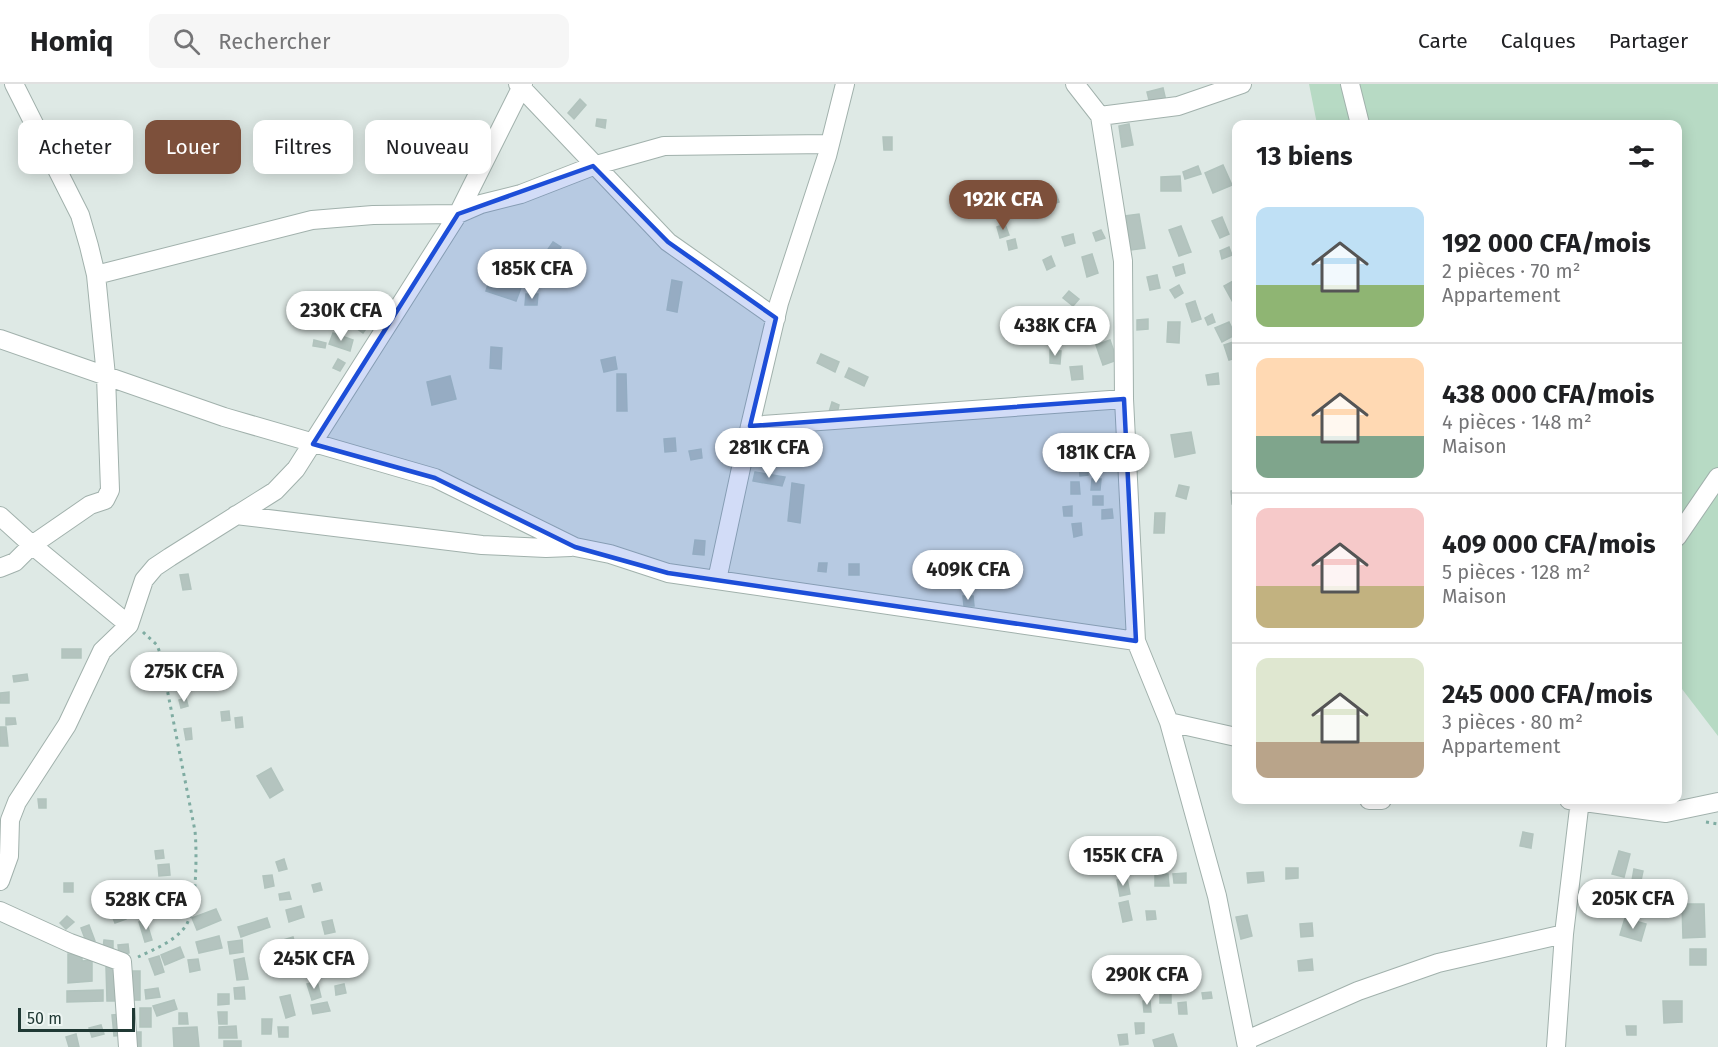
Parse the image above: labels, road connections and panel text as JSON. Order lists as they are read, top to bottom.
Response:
{
  "scale_bar": "50 m",
  "page": {
    "header": "Homiq",
    "search": "Rechercher",
    "nav": ["Carte", "Calques", "Partager"],
    "chip": [
      "Acheter",
      "Louer",
      "Filtres",
      "Nouveau"
    ],
    "heading": "13 biens",
    "price": [
      "192K CFA",
      "185K CFA",
      "230K CFA",
      "438K CFA",
      "281K CFA",
      "181K CFA",
      "409K CFA",
      "275K CFA",
      "155K CFA",
      "205K CFA",
      "528K CFA",
      "245K CFA",
      "290K CFA"
    ],
    "list": [
      {
        "name": "192 000 CFA/mois",
        "note": "2 pièces · 70 m² · Appartement"
      },
      {
        "name": "438 000 CFA/mois",
        "note": "4 pièces · 148 m² · Maison"
      },
      {
        "name": "409 000 CFA/mois",
        "note": "5 pièces · 128 m² · Maison"
      },
      {
        "name": "245 000 CFA/mois",
        "note": "3 pièces · 80 m² · Appartement"
      }
    ],
    "scale": "50 m"
  }
}
